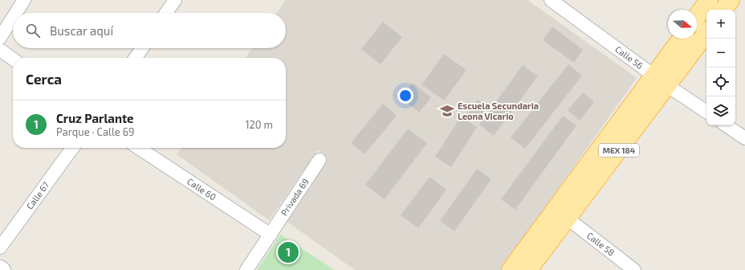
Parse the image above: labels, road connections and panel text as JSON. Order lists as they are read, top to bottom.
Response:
{
  "streets": {
    "main road": ["MEX 184"],
    "street": [
      "Calle 56",
      "Calle 60",
      "Calle 67",
      "Privada 69",
      "Calle 58"
    ]
  },
  "crossings": [
    ["Calle 56", "MEX 184"],
    ["MEX 184", "Calle 58"],
    ["Calle 60", "Privada 69"]
  ],
  "places": {
    "school or university": ["Escuela Secundaria Leona Vicario"]
  },
  "north": "right",
  "page": {
    "map_buttons": ["+", "−"],
    "search": "Buscar aquí",
    "heading": "Cerca",
    "list": [
      {
        "mark": "1",
        "name": "Cruz Parlante",
        "note": "Parque · Calle 69",
        "value": "120 m"
      }
    ],
    "pins": "1"
  }
}
